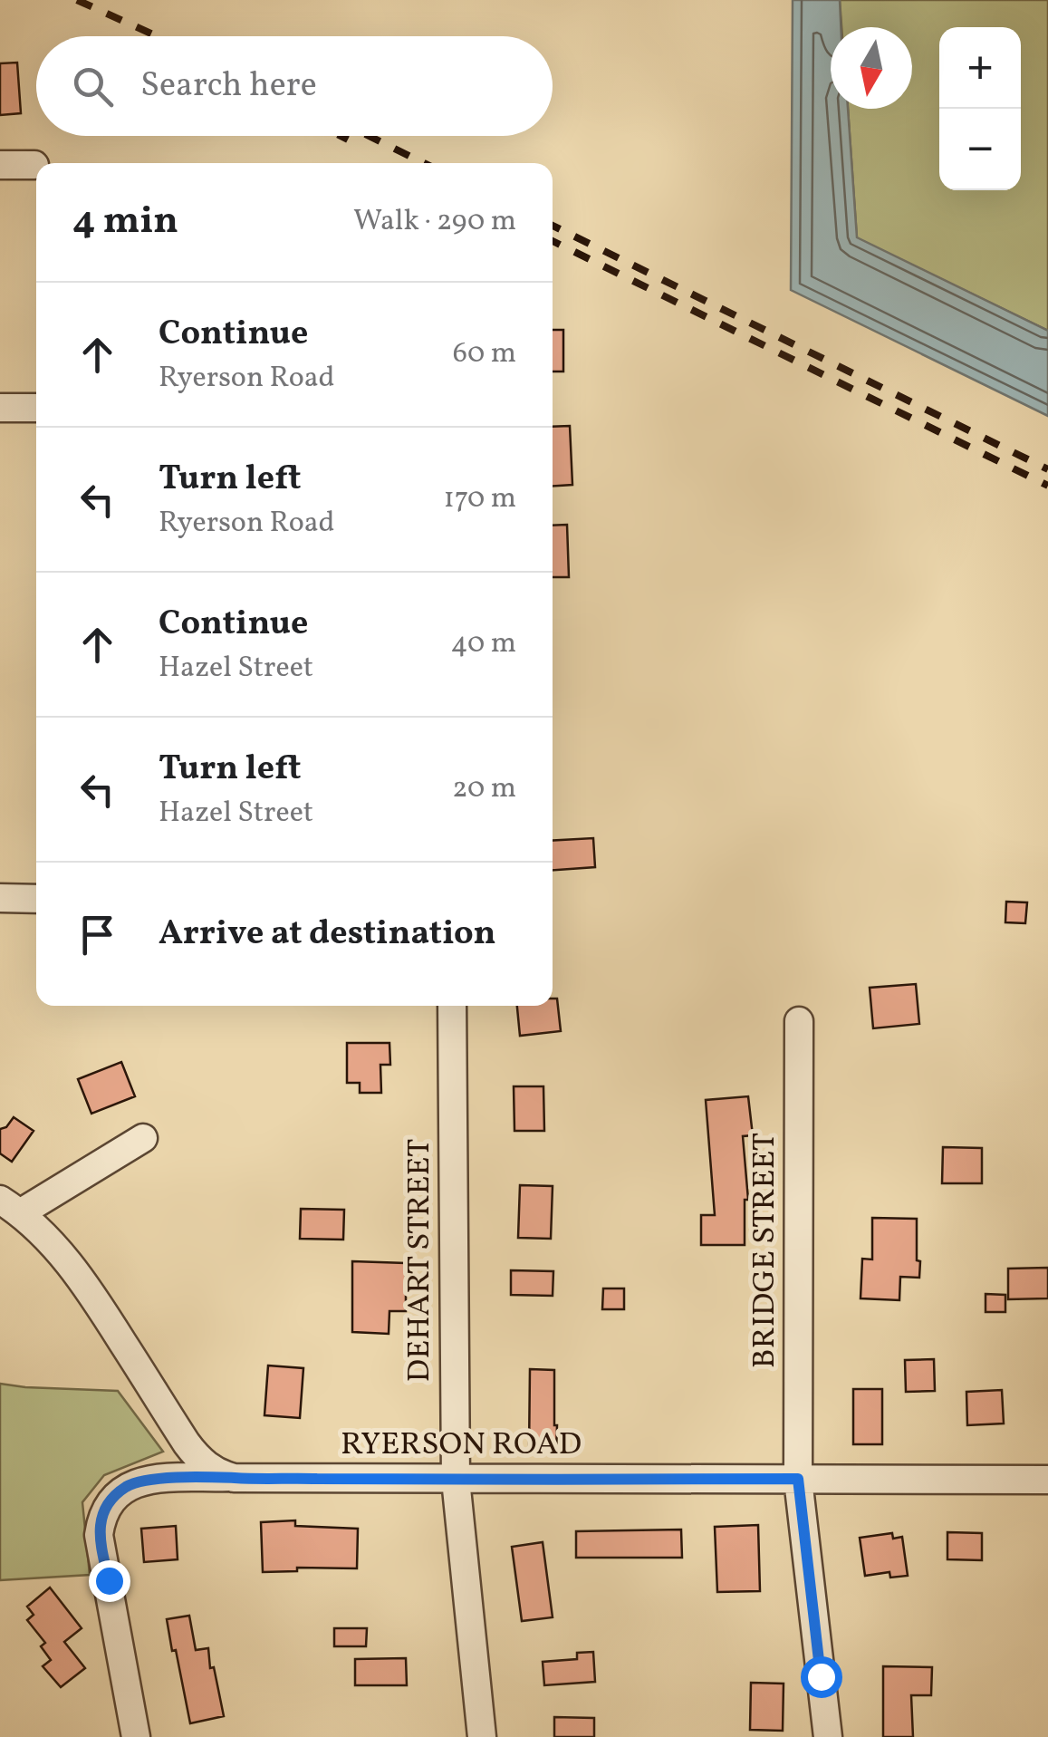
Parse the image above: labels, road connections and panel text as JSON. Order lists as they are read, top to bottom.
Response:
{
  "streets": {
    "street": ["BRIDGE STREET", "DEHART STREET", "RYERSON ROAD"]
  },
  "crossings": [
    ["BRIDGE STREET", "RYERSON ROAD"],
    ["DEHART STREET", "RYERSON ROAD"]
  ],
  "north": "bottom",
  "page": {
    "map_buttons": ["+", "−"],
    "search": "Search here",
    "heading": ["4 min", "Walk · 290 m"],
    "list": [
      ["Continue", "Ryerson Road", "60 m"],
      ["Turn left", "Ryerson Road", "170 m"],
      ["Continue", "Hazel Street", "40 m"],
      ["Turn left", "Hazel Street", "20 m"],
      "Arrive at destination"
    ]
  }
}
